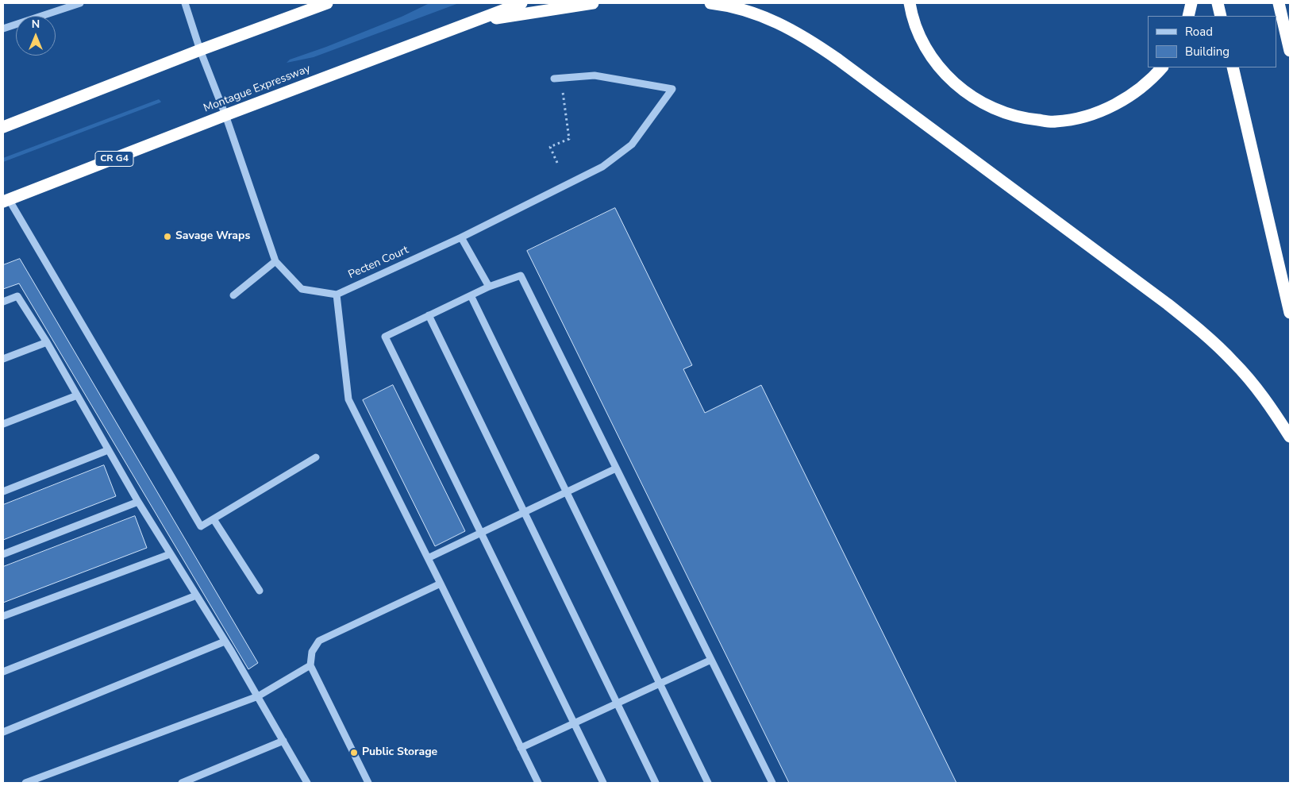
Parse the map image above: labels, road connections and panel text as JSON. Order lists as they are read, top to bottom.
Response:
{
  "streets": {
    "highway": ["Montague Expressway", "CR G4"],
    "street": ["Pecten Court"]
  },
  "places": ["Savage Wraps", "Public Storage"],
  "legend": ["Road", "Building"],
  "north": "top"
}
